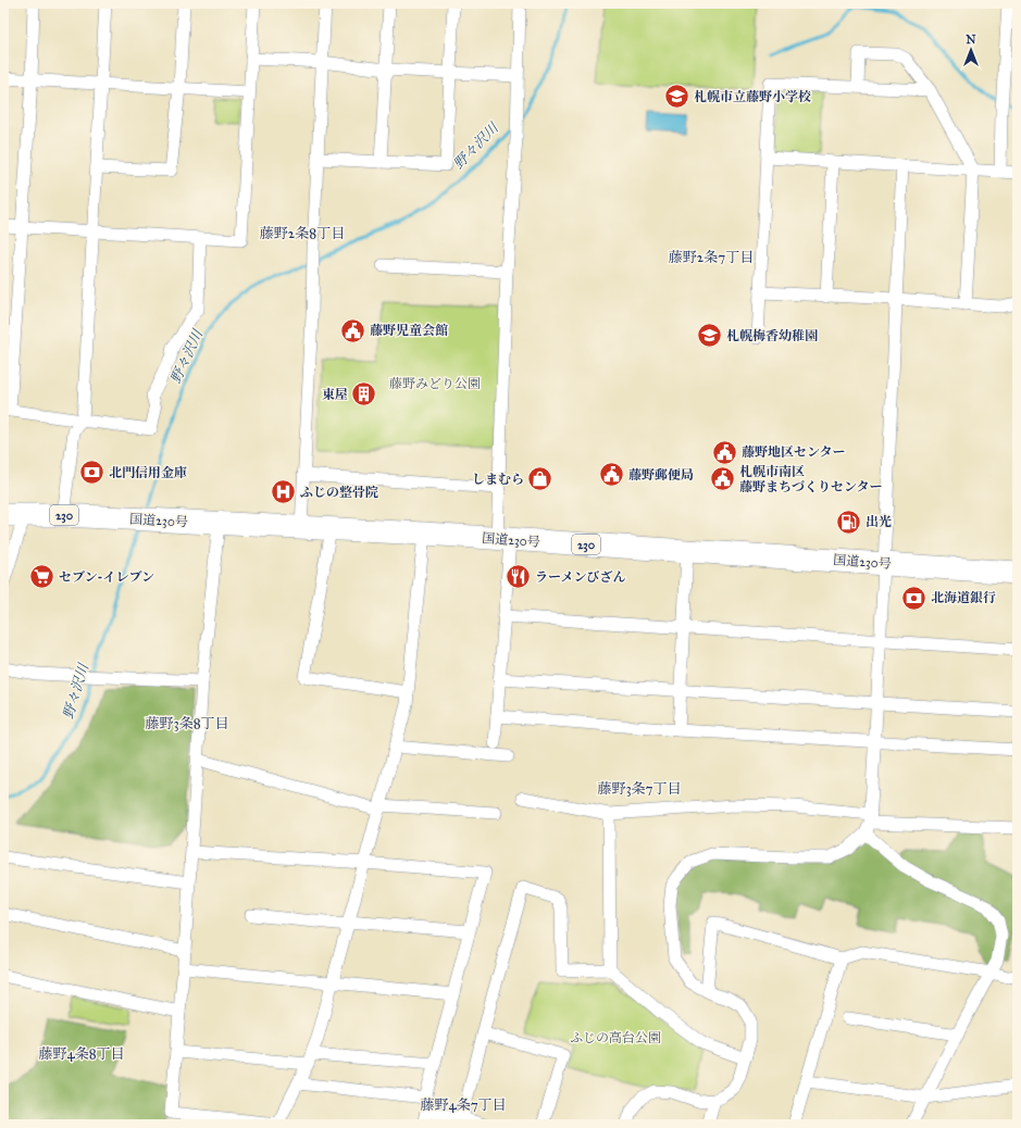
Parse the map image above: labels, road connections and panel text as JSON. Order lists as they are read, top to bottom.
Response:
{
  "streets": {
    "highway": ["230", "国道230号"]
  },
  "districts": [
    "藤野2条8丁目",
    "藤野2条7丁目",
    "藤野3条8丁目",
    "藤野3条7丁目",
    "藤野4条8丁目",
    "藤野4条7丁目"
  ],
  "water": ["野々沢川"],
  "parks": ["藤野みどり公園", "ふじの高台公園"],
  "places": {
    "school or university": ["札幌市立藤野小学校", "札幌梅香幼稚園"],
    "public building": [
      "藤野児童会館",
      "藤野地区センター",
      "藤野郵便局",
      "札幌市南区 藤野まちづくりセンター"
    ],
    "building": ["東屋"],
    "bank": ["北門信用金庫", "北海道銀行"],
    "shop": ["しまむら"],
    "hospital": ["ふじの整骨院"],
    "fuel station": ["出光"],
    "supermarket": ["セブン-イレブン"],
    "restaurant": ["ラーメンびざん"]
  },
  "north": "top"
}
